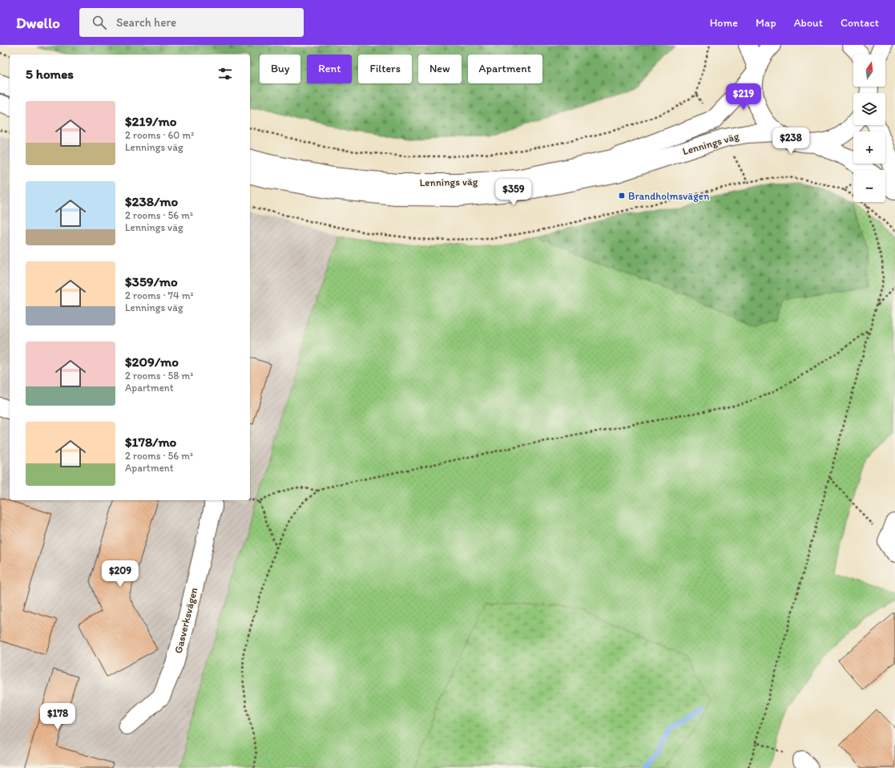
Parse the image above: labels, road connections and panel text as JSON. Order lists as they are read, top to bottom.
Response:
{
  "streets": {
    "main road": ["Lennings väg", "Gasverksvägen"]
  },
  "places": {
    "transit": ["Brandholmsvägen"]
  },
  "north": "top",
  "page": {
    "header": "Dwello",
    "search": "Search here",
    "nav": [
      "Home",
      "Map",
      "About",
      "Contact"
    ],
    "map_buttons": ["+", "−"],
    "chip": [
      "Buy",
      "Rent",
      "Filters",
      "New",
      "Apartment"
    ],
    "heading": "5 homes",
    "price": [
      "$219",
      "$238",
      "$359",
      "$209",
      "$178"
    ],
    "list": [
      {
        "name": "$219/mo",
        "note": "2 rooms · 60 m² · Lennings väg"
      },
      {
        "name": "$238/mo",
        "note": "2 rooms · 56 m² · Lennings väg"
      },
      {
        "name": "$359/mo",
        "note": "2 rooms · 74 m² · Lennings väg"
      },
      {
        "name": "$209/mo",
        "note": "2 rooms · 58 m² · Apartment"
      },
      {
        "name": "$178/mo",
        "note": "2 rooms · 56 m² · Apartment"
      }
    ]
  }
}
